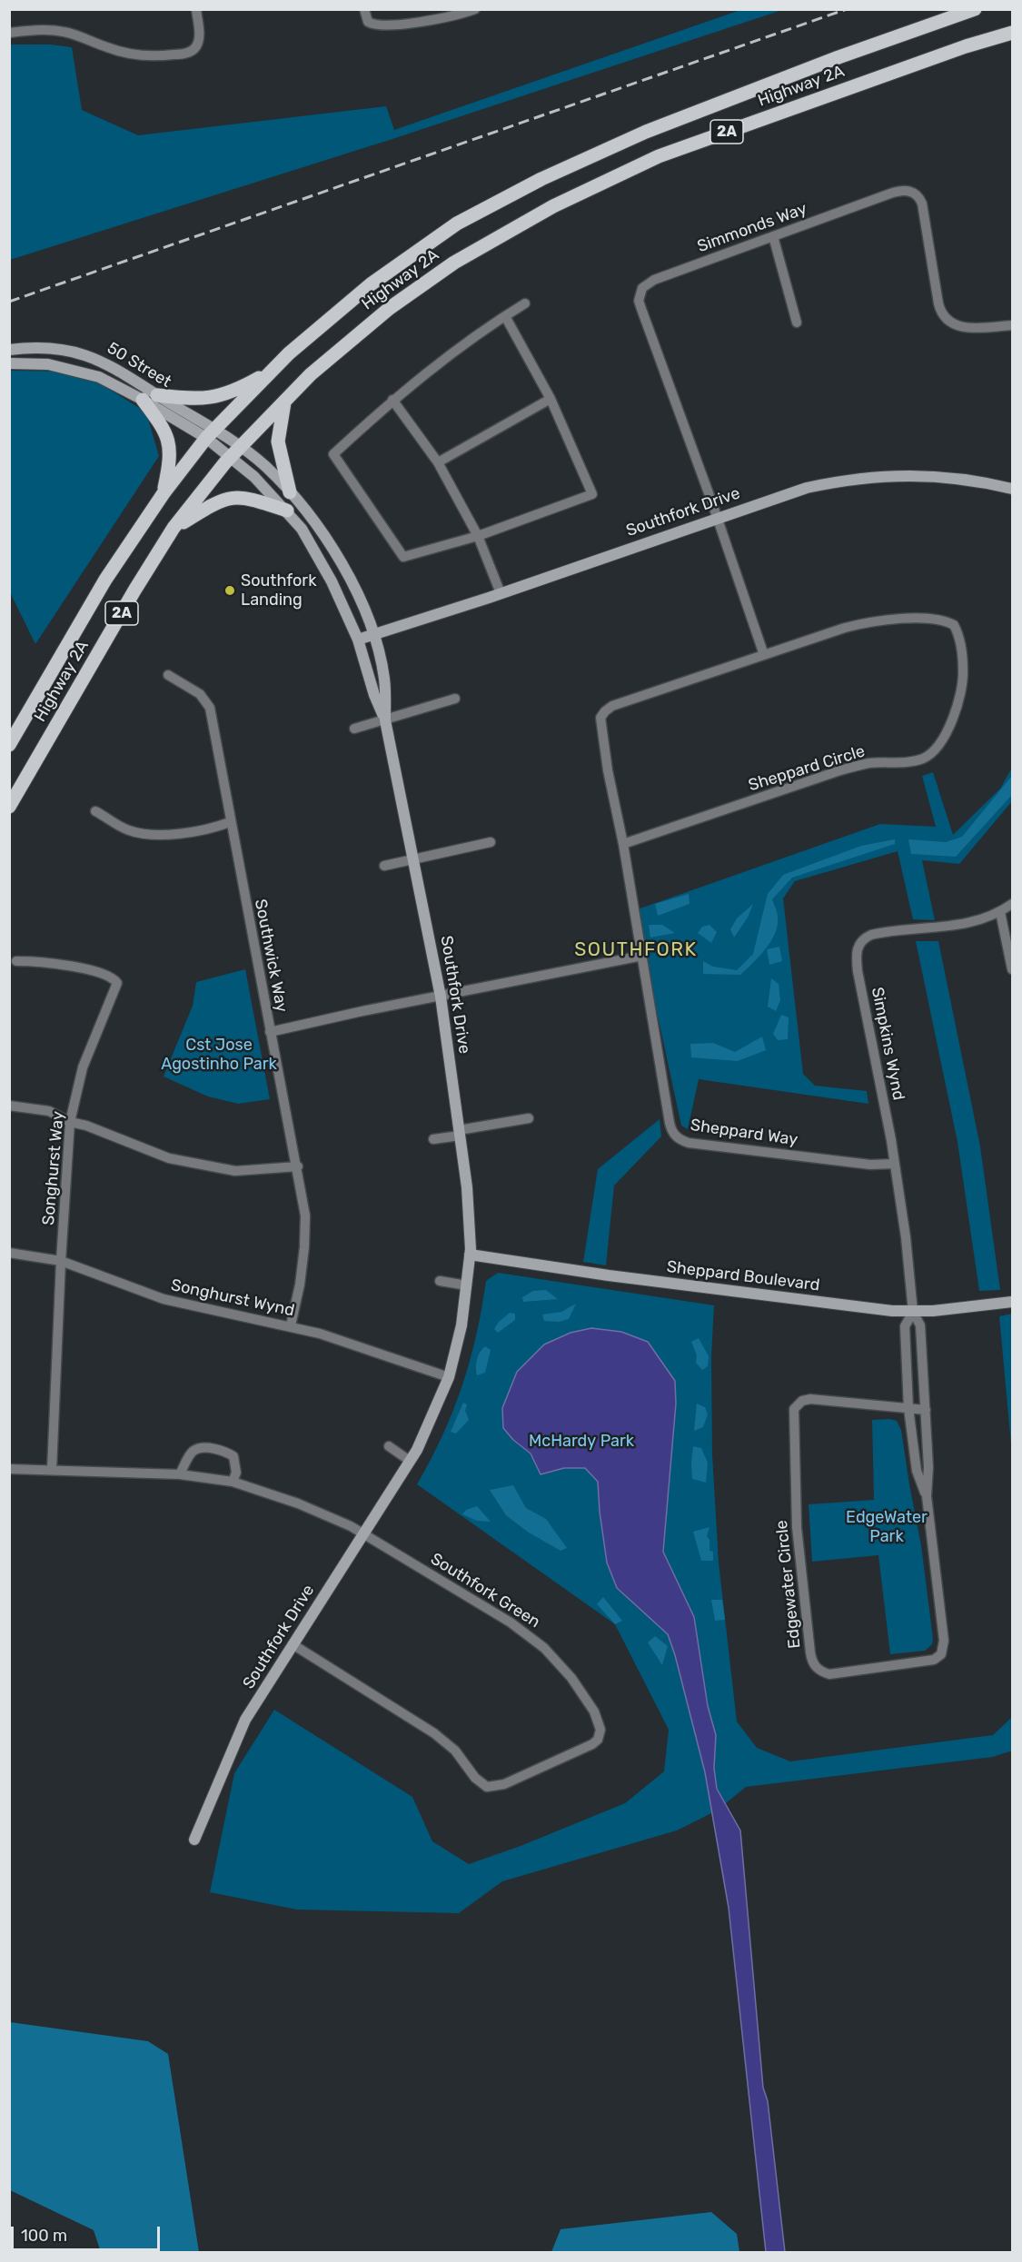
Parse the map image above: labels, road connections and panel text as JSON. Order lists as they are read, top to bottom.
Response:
{
  "streets": {
    "main road": ["Highway 2A", "2A"],
    "street": [
      "Simmonds Way",
      "50 Street",
      "Southfork Drive",
      "Sheppard Circle",
      "Southwick Way",
      "Simpkins Wynd",
      "Sheppard Way",
      "Songhurst Way",
      "Sheppard Boulevard",
      "Songhurst Wynd",
      "Edgewater Circle",
      "Southfork Green"
    ]
  },
  "crossings": [
    ["Highway 2A", "50 Street"],
    ["Highway 2A", "Southfork Drive"],
    ["Simmonds Way", "Southfork Drive"],
    ["50 Street", "Southfork Drive"],
    ["Southfork Drive", "Sheppard Boulevard"],
    ["Southfork Drive", "Songhurst Wynd"],
    ["Southfork Drive", "Southfork Green"],
    ["Sheppard Circle", "Sheppard Way"],
    ["Southwick Way", "Songhurst Wynd"],
    ["Simpkins Wynd", "Sheppard Way"],
    ["Simpkins Wynd", "Sheppard Boulevard"],
    ["Songhurst Way", "Songhurst Wynd"]
  ],
  "districts": ["SOUTHFORK"],
  "parks": ["Cst Jose Agostinho Park", "McHardy Park", "EdgeWater Park"],
  "places": ["Southfork Landing"],
  "scale_bar": "100 m"
}
